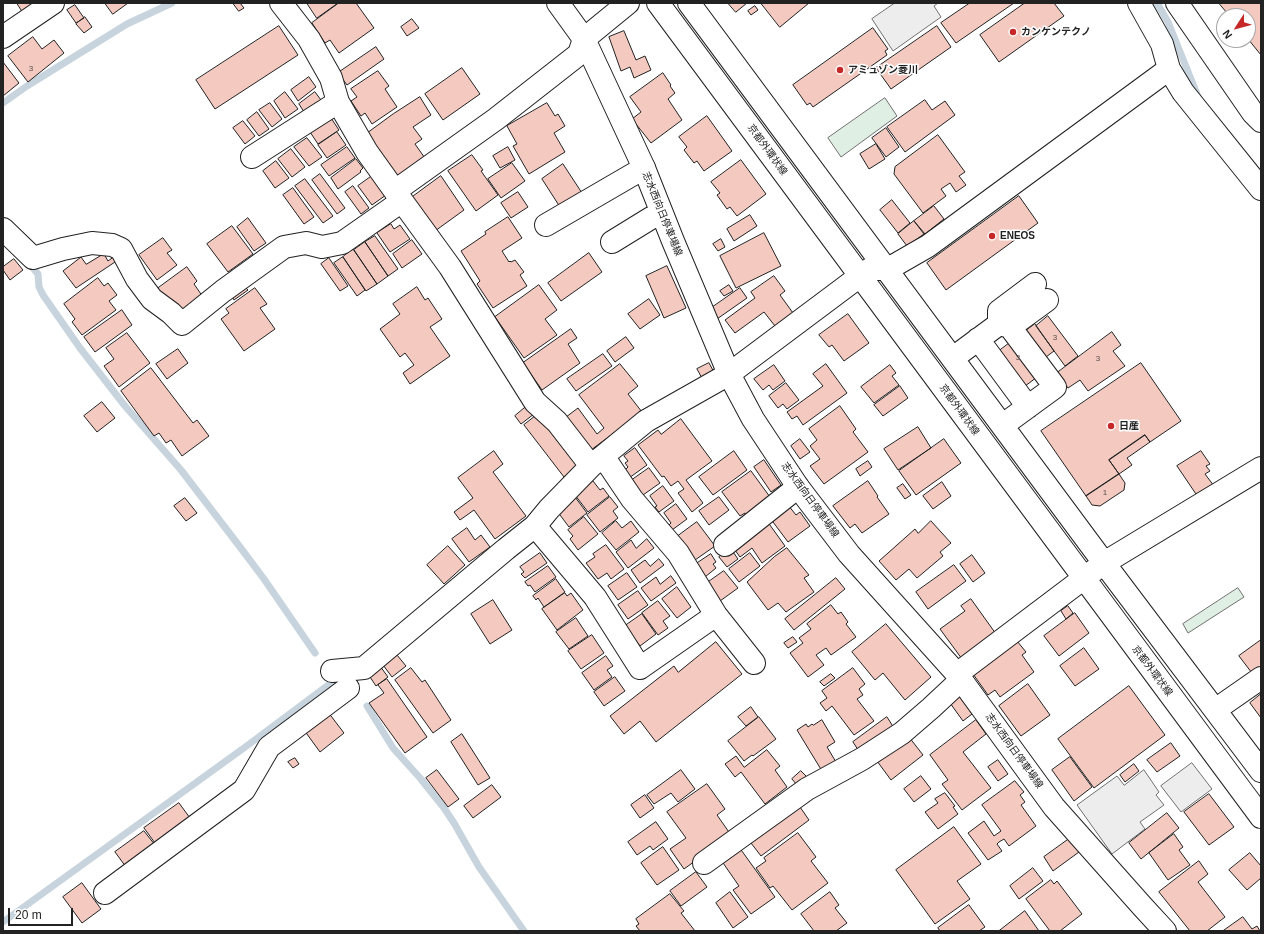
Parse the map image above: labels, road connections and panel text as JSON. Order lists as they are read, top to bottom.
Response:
{
  "streets": {
    "street": ["京都外環状線", "志水西向日停車場線"]
  },
  "places": [
    "カンケンテクノ",
    "アミュゾン菱川",
    "ENEOS",
    "日産"
  ],
  "house_numbers": [
    "3",
    "3",
    "3",
    "3",
    "1"
  ],
  "scale_bar": "20 m",
  "north": "bottom left"
}
